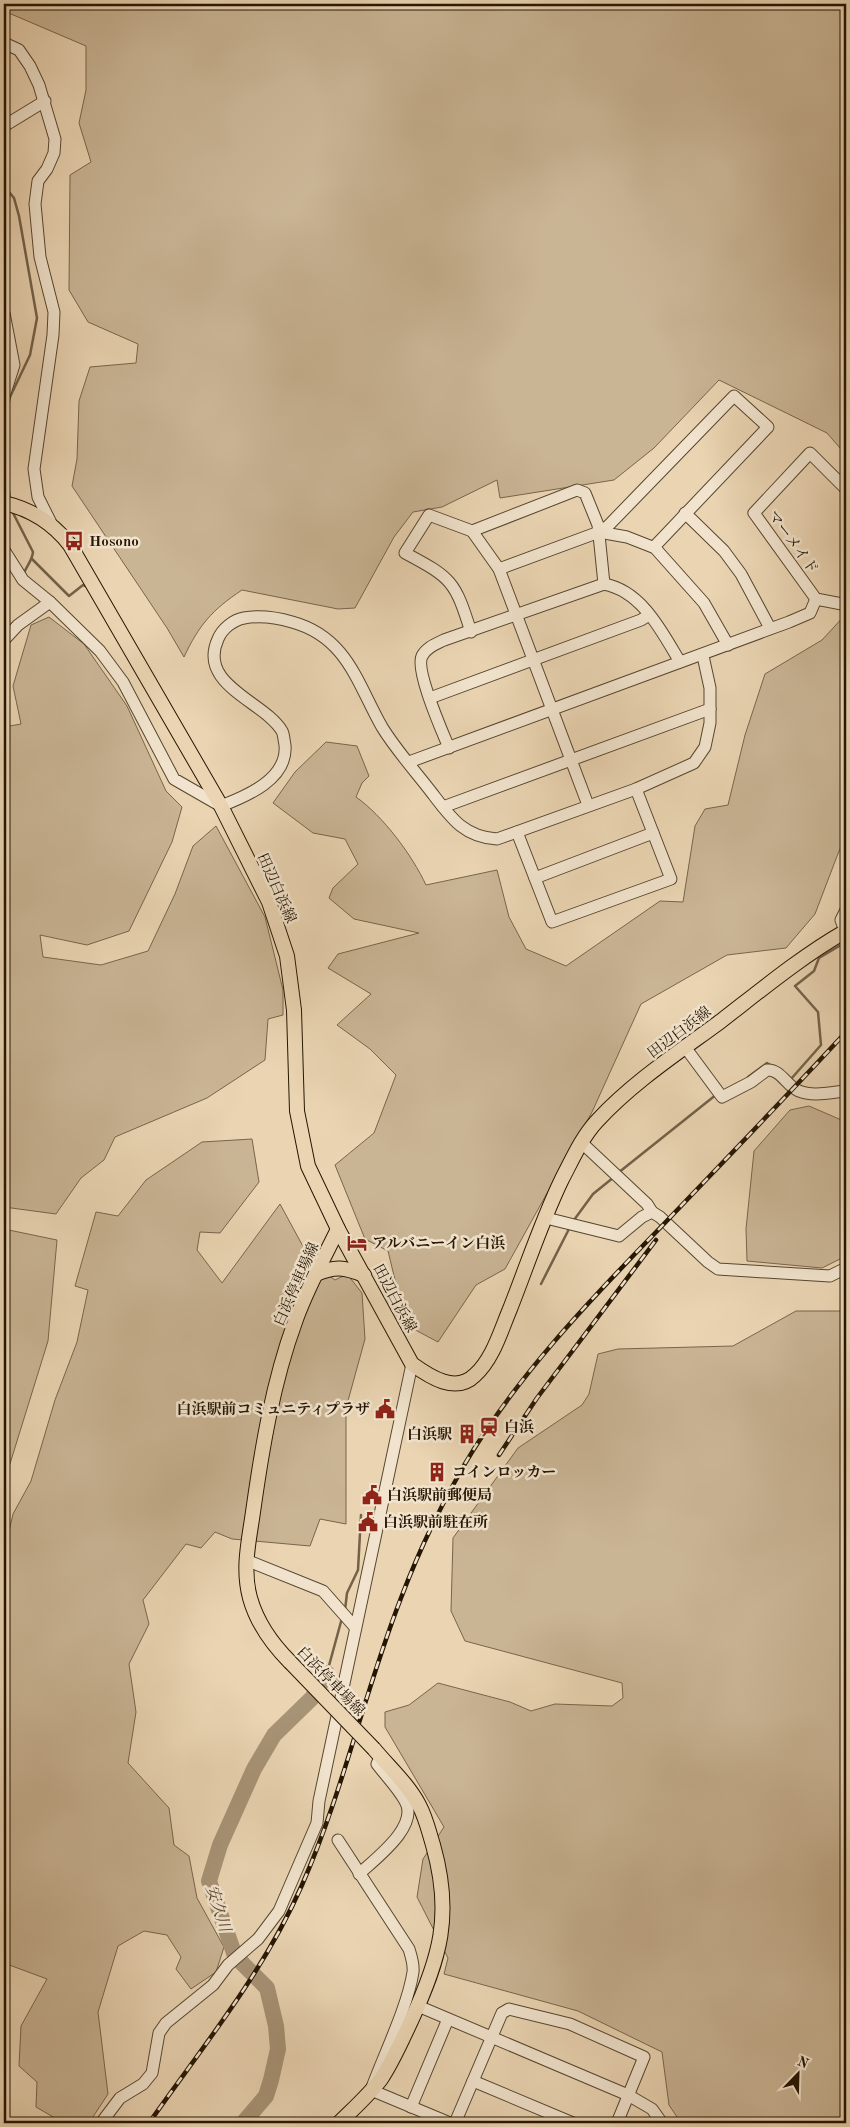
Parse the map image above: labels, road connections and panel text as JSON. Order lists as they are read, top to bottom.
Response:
{
  "streets": {
    "main road": ["田辺白浜線", "白浜停車場線"],
    "street": ["マーメイド"]
  },
  "crossings": [
    ["田辺白浜線", "白浜停車場線"]
  ],
  "water": ["安久川"],
  "places": {
    "bus stop": ["Hosono"],
    "hotel": ["アルバニーイン白浜"],
    "public building": ["白浜駅前コミュニティプラザ", "白浜駅前郵便局", "白浜駅前駐在所"],
    "station": ["白浜"],
    "building": ["白浜駅", "コインロッカー"]
  },
  "north": "top right"
}
